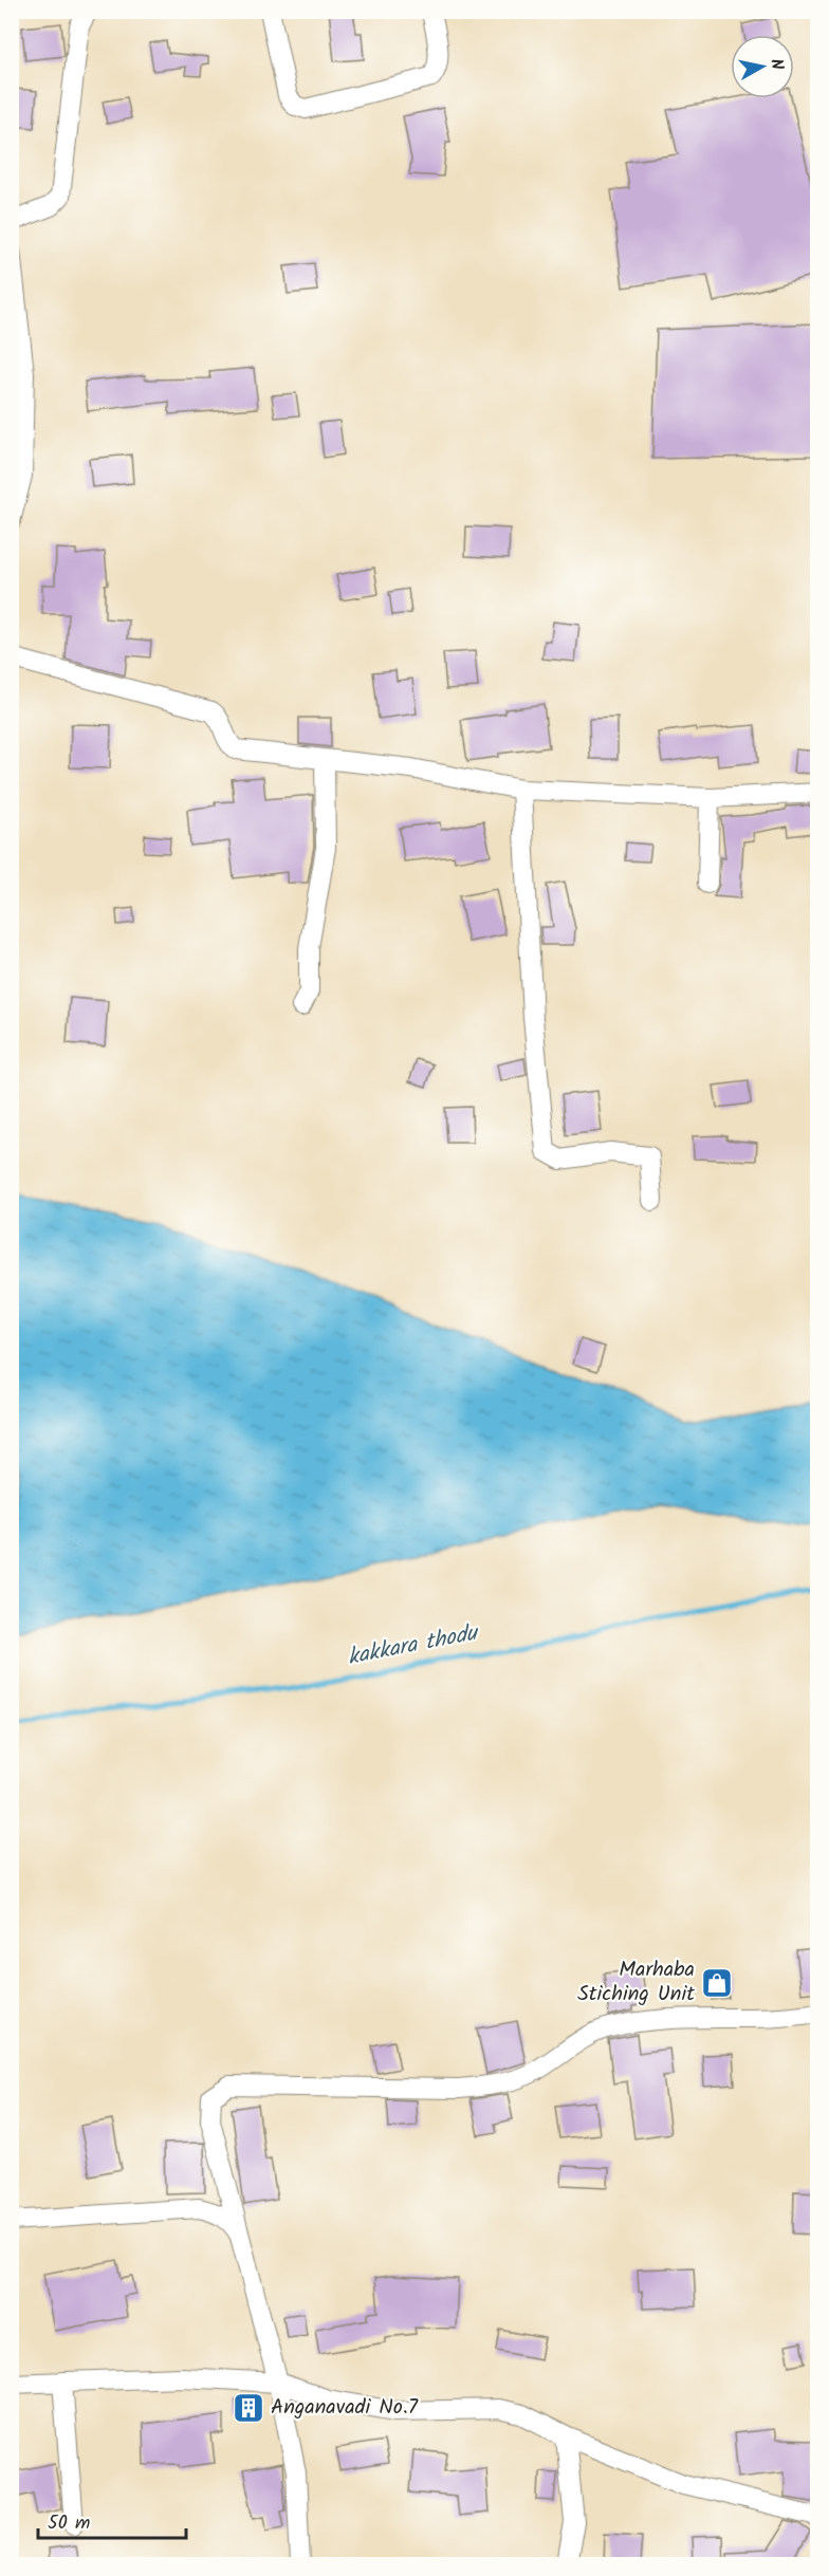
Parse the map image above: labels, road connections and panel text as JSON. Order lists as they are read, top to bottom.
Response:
{
  "water": ["kakkara thodu"],
  "places": {
    "shop": ["Marhaba Stiching Unit"],
    "building": ["Anganavadi No.7"]
  },
  "scale_bar": "50 m",
  "north": "right"
}
